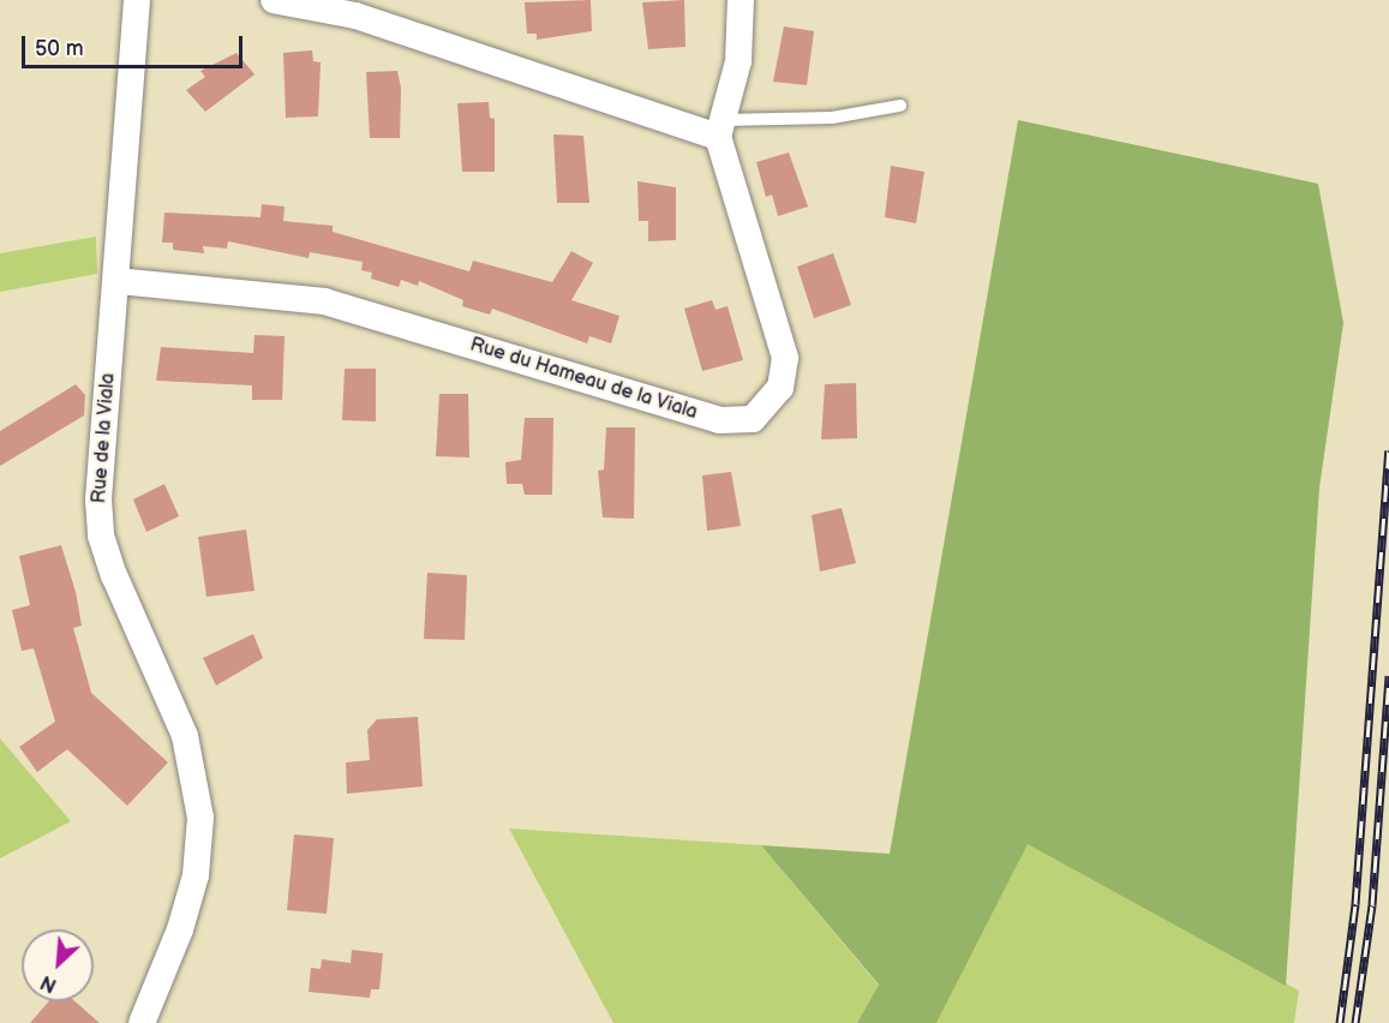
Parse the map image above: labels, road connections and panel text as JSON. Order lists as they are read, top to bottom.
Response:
{
  "streets": {
    "street": ["Rue du Hameau de la Viala", "Rue de la Viala"]
  },
  "crossings": [
    ["Rue du Hameau de la Viala", "Rue de la Viala"]
  ],
  "scale_bar": "50 m",
  "north": "bottom left"
}
